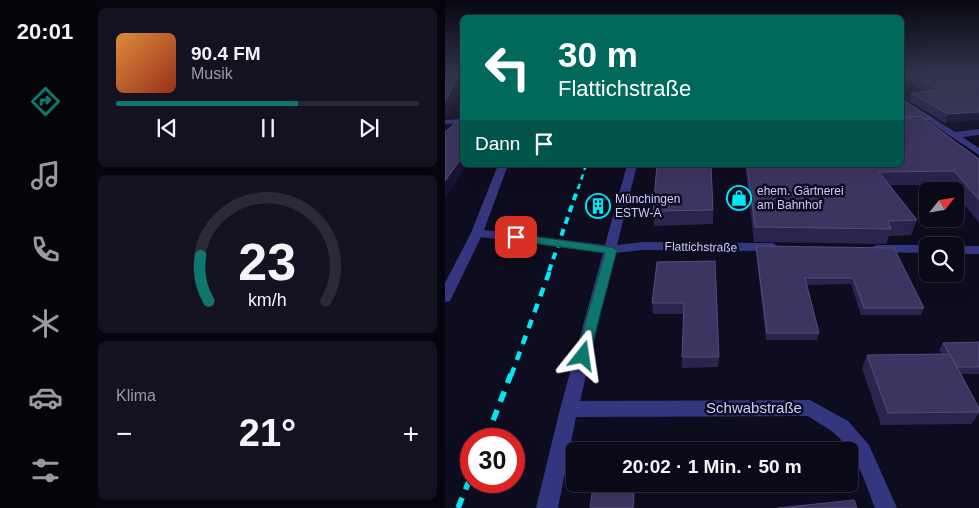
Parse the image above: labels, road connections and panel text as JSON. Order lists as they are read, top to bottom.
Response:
{
  "streets": {
    "street": ["Flattichstraße", "Schwabstraße"]
  },
  "places": {
    "shop": ["ehem. Gärtnerei am Bahnhof"],
    "building": ["Münchingen ESTW-A"]
  },
  "north": "top right",
  "page": {
    "tabs": "20:01",
    "turn": ["30 m", "Flattichstraße"],
    "song": ["90.4 FM", "Musik"],
    "then": "Dann",
    "tile": "Klima",
    "heat": ["−", "21°", "+"],
    "limit": "30",
    "trip": "20:02 · 1 Min. · 50 m",
    "gauge": ["23", "km/h"]
  }
}
